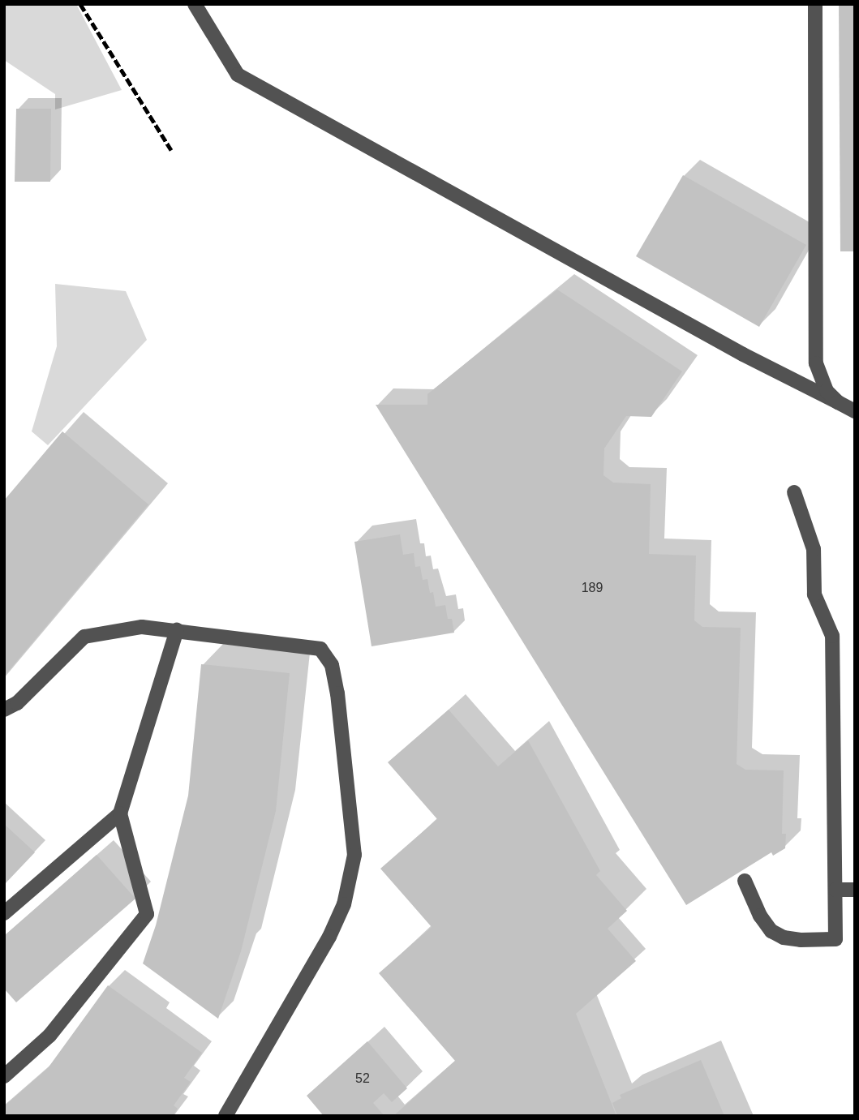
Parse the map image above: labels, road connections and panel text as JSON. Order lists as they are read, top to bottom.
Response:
{
  "house_numbers": ["189", "52"]
}
